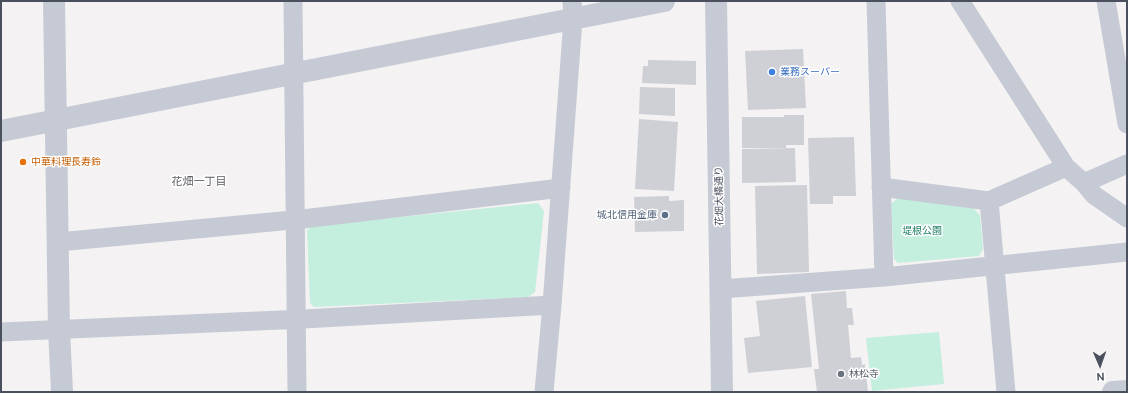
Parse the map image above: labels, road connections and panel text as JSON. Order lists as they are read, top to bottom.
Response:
{
  "streets": {
    "street": ["花畑大橋通り"]
  },
  "districts": ["花畑一丁目"],
  "parks": ["堤根公園"],
  "places": [
    "業務スーパー",
    "中華料理長寿鈴",
    "城北信用金庫",
    "林松寺"
  ],
  "north": "bottom"
}
